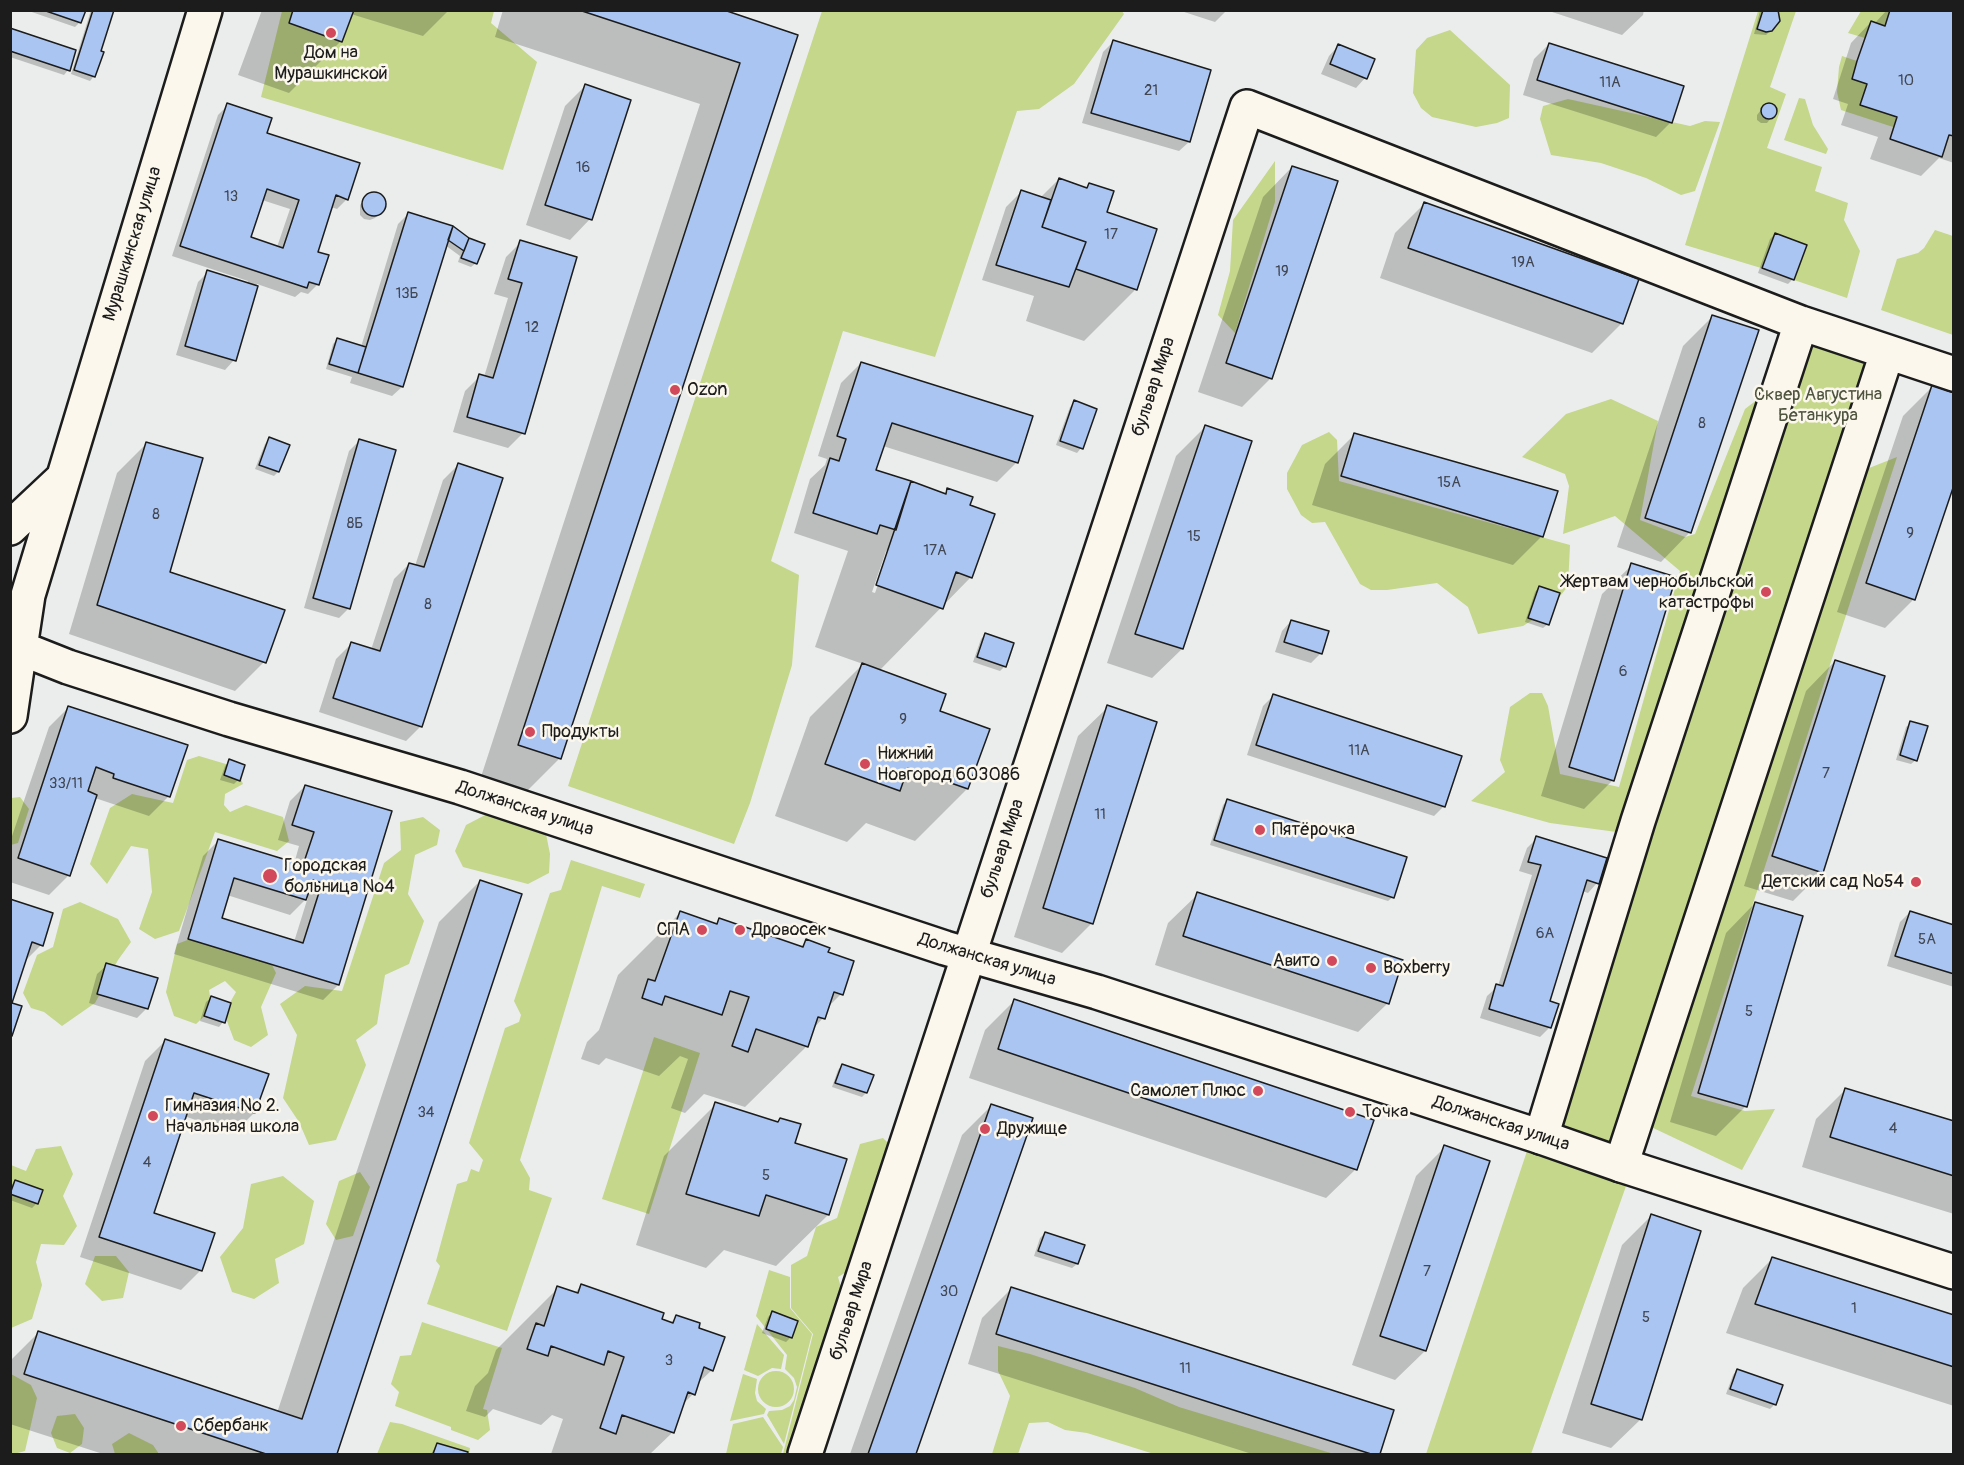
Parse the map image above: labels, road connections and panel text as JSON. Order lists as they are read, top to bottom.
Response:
{
  "streets": {
    "street": ["Мурашкинская улица", "бульвар Мира", "Должанская улица"]
  },
  "crossings": [
    ["Мурашкинская улица", "Должанская улица"],
    ["бульвар Мира", "Должанская улица"]
  ],
  "parks": ["Сквер Августина Бетанкура"],
  "places": [
    "Дом на Мурашкинской",
    "Ozon",
    "Жертвам чернобыльской катастрофы",
    "Продукты",
    "Нижний Новгород 603086",
    "Пятёрочка",
    "Городская больница №4",
    "Детский сад №54",
    "СПА",
    "Дровосек",
    "Авито",
    "Boxberry",
    "Самолет Плюс",
    "Точка",
    "Гимназия № 2. Начальная школа",
    "Дружище",
    "Сбербанк"
  ],
  "house_numbers": [
    "10",
    "11А",
    "21",
    "16",
    "13",
    "17",
    "19А",
    "19",
    "13Б",
    "12",
    "8",
    "15А",
    "8",
    "8Б",
    "9",
    "15",
    "17А",
    "8",
    "6",
    "9",
    "11А",
    "7",
    "33/11",
    "11",
    "6А",
    "5А",
    "5",
    "34",
    "4",
    "4",
    "5",
    "7",
    "30",
    "1",
    "5",
    "3",
    "11"
  ]
}
